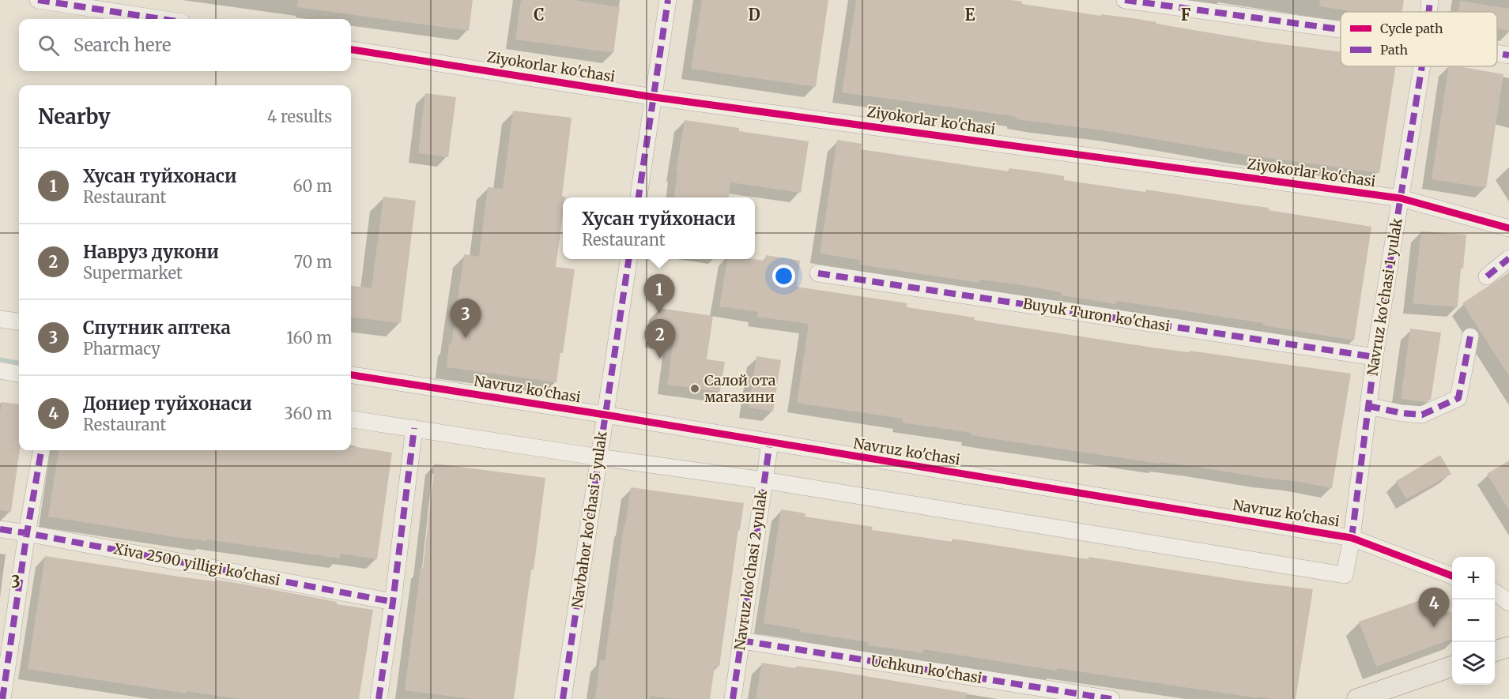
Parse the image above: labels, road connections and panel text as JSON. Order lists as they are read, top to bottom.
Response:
{
  "streets": {
    "street": [
      "Ziyokorlar ko'chasi",
      "Navruz ko'chasi 1 yulak",
      "Buyuk Turon ko'chasi",
      "Navruz ko'chasi",
      "Navbahor ko'chasi 5 yulak",
      "Xiva 2500 yilligi ko'chasi",
      "Navruz ko'chasi 2 yulak",
      "Uchkun ko'chasi"
    ]
  },
  "crossings": [
    ["Ziyokorlar ko'chasi", "Navruz ko'chasi 1 yulak"],
    ["Navruz ko'chasi 1 yulak", "Buyuk Turon ko'chasi"],
    ["Navruz ko'chasi 1 yulak", "Navruz ko'chasi"],
    ["Navruz ko'chasi 1 yulak", "Navruz ko'chasi 2 yulak"],
    ["Navruz ko'chasi", "Navbahor ko'chasi 5 yulak"],
    ["Navruz ko'chasi", "Navruz ko'chasi 2 yulak"],
    ["Navruz ko'chasi 2 yulak", "Uchkun ko'chasi"]
  ],
  "places": ["Салой ота магазини"],
  "legend": ["Cycle path", "Path"],
  "page": {
    "search": "Search here",
    "heading": ["Nearby", "4 results"],
    "list": [
      {
        "mark": "1",
        "name": "Хусан туйхонаси",
        "note": "Restaurant",
        "value": "60 m"
      },
      {
        "mark": "2",
        "name": "Навруз дукони",
        "note": "Supermarket",
        "value": "70 m"
      },
      {
        "mark": "3",
        "name": "Спутник аптека",
        "note": "Pharmacy",
        "value": "160 m"
      },
      {
        "mark": "4",
        "name": "Дониер туйхонаси",
        "note": "Restaurant",
        "value": "360 m"
      }
    ],
    "popup": ["Хусан туйхонаси", "Restaurant"],
    "pins": [
      "1",
      "3",
      "2",
      "4"
    ],
    "map_buttons": ["+", "−"]
  },
  "grid": {
    "columns": [
      "C",
      "D",
      "E",
      "F"
    ],
    "rows": ["3"]
  }
}
